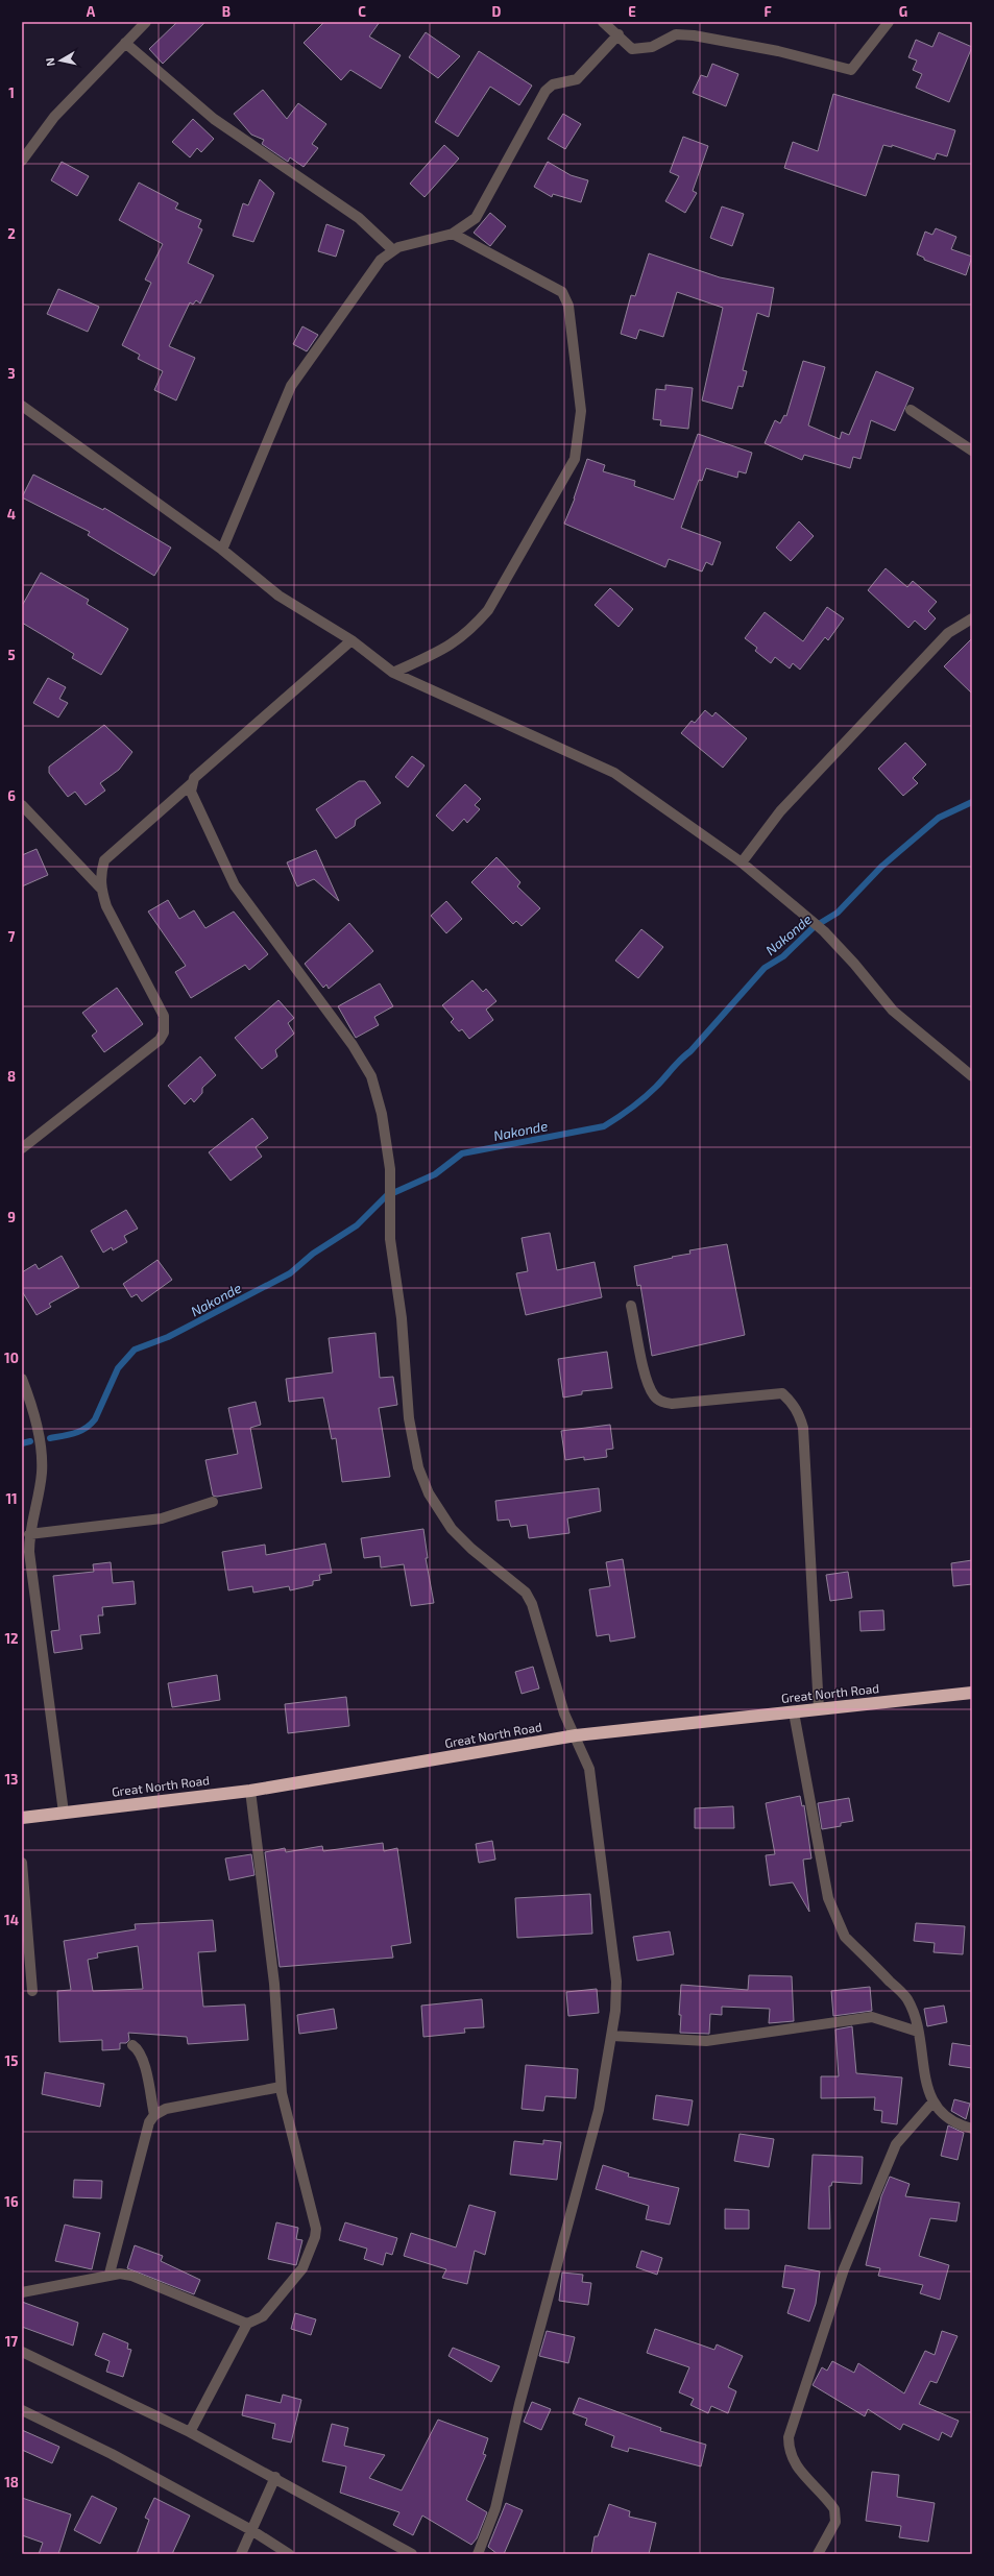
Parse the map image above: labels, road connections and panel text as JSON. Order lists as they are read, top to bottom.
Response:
{
  "streets": {
    "highway": ["Great North Road"]
  },
  "water": ["Nakonde"],
  "north": "left",
  "grid": {
    "columns": [
      "A",
      "B",
      "C",
      "D",
      "E",
      "F",
      "G"
    ],
    "rows": [
      "1",
      "2",
      "3",
      "4",
      "5",
      "6",
      "7",
      "8",
      "9",
      "10",
      "11",
      "12",
      "13",
      "14",
      "15",
      "16",
      "17",
      "18"
    ]
  }
}
